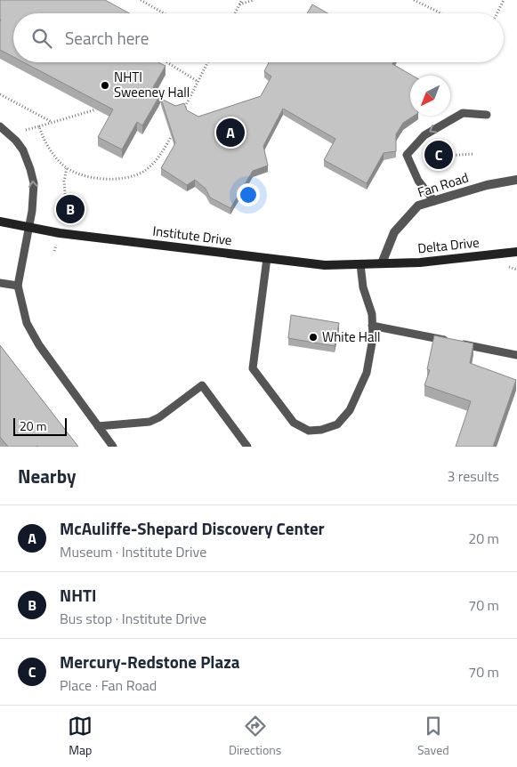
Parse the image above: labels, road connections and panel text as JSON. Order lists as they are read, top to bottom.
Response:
{
  "streets": {
    "street": ["Fan Road", "Institute Drive", "Delta Drive"]
  },
  "crossings": [
    ["Fan Road", "Institute Drive"],
    ["Fan Road", "Delta Drive"],
    ["Institute Drive", "Delta Drive"]
  ],
  "places": ["NHTI Sweeney Hall", "White Hall"],
  "scale_bar": "20 m",
  "north": "bottom left",
  "page": {
    "search": "Search here",
    "pins": ["A", "C", "B"],
    "scale": "20 m",
    "heading": ["Nearby", "3 results"],
    "list": [
      {
        "mark": "A",
        "name": "McAuliffe-Shepard Discovery Center",
        "note": "Museum · Institute Drive",
        "value": "20 m"
      },
      {
        "mark": "B",
        "name": "NHTI",
        "note": "Bus stop · Institute Drive",
        "value": "70 m"
      },
      {
        "mark": "C",
        "name": "Mercury-Redstone Plaza",
        "note": "Place · Fan Road",
        "value": "70 m"
      }
    ],
    "nav": ["Map", "Directions", "Saved"]
  }
}
